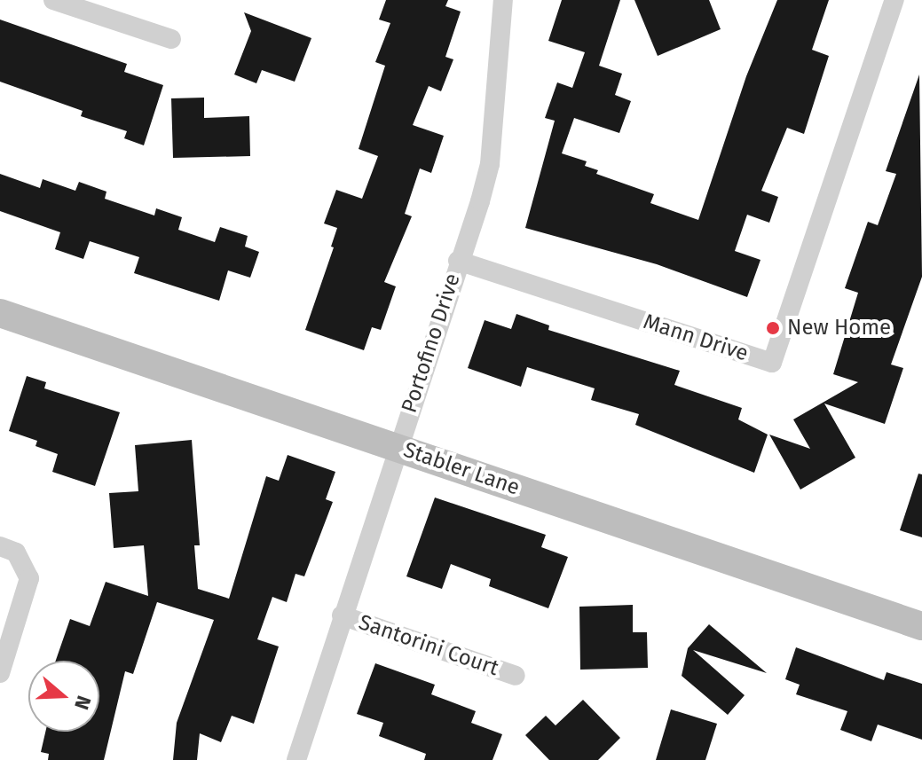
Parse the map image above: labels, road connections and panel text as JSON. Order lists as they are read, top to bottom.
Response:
{
  "streets": {
    "street": [
      "Mann Drive",
      "Portofino Drive",
      "Stabler Lane",
      "Santorini Court"
    ]
  },
  "crossings": [
    ["Mann Drive", "Portofino Drive"],
    ["Portofino Drive", "Stabler Lane"],
    ["Portofino Drive", "Santorini Court"]
  ],
  "places": ["New Home"],
  "north": "right"
}
